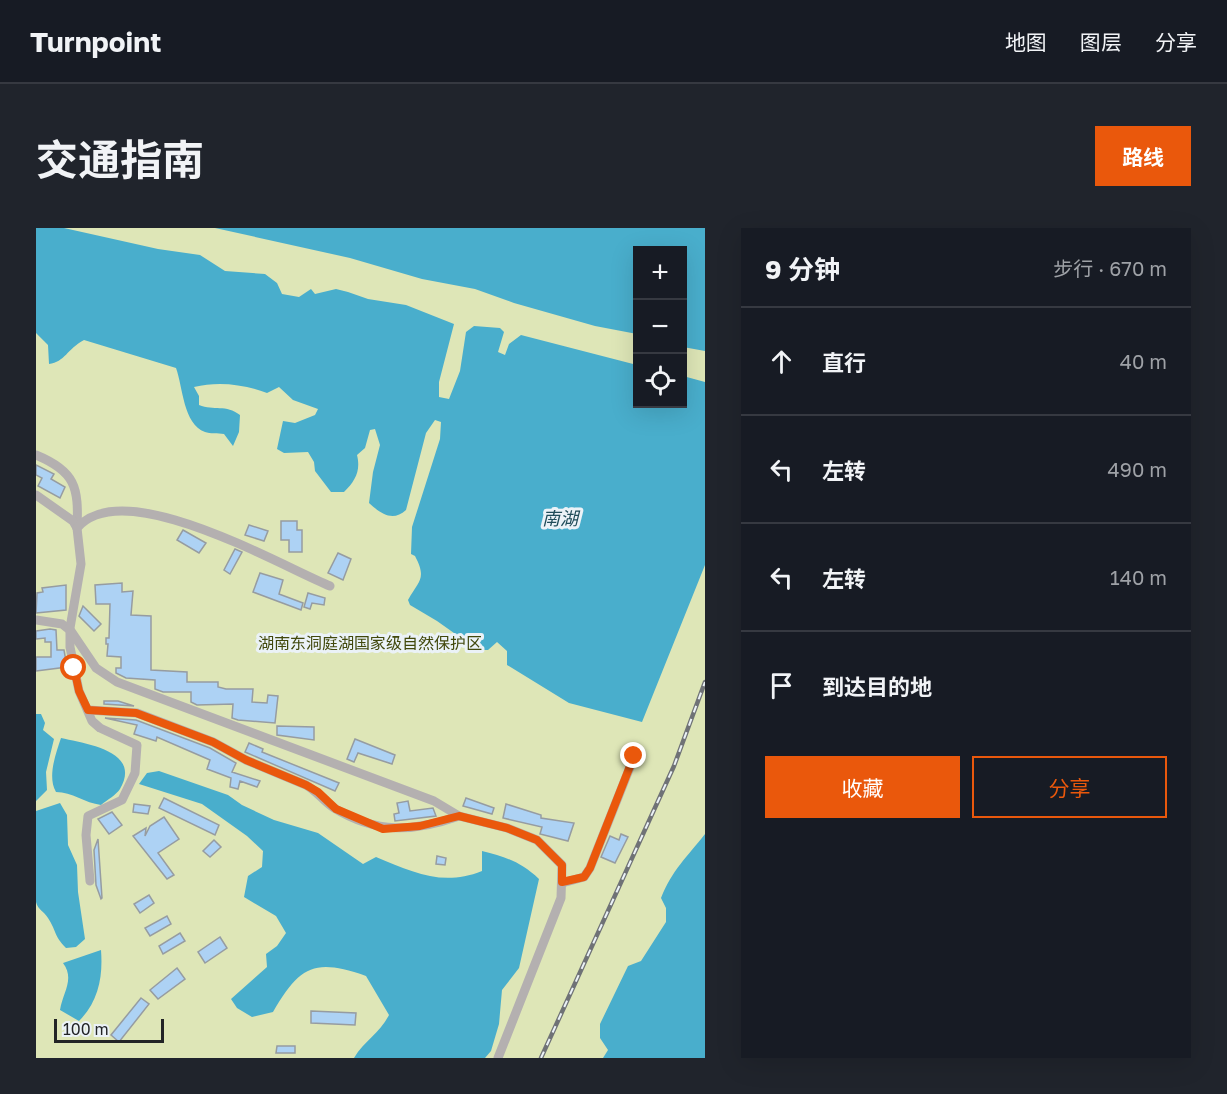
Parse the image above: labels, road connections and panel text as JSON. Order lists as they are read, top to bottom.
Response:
{
  "water": ["南湖"],
  "parks": ["湖南东洞庭湖国家级自然保护区"],
  "scale_bar": "100 m",
  "page": {
    "header": "Turnpoint",
    "nav": ["地图", "图层", "分享"],
    "title": "交通指南",
    "buttons": [
      "路线",
      ["收藏", "分享"]
    ],
    "heading": ["9 分钟", "步行 · 670 m"],
    "map_buttons": ["+", "−"],
    "list": [
      ["直行", "40 m"],
      ["左转", "490 m"],
      ["左转", "140 m"],
      "到达目的地"
    ],
    "scale": "100 m"
  }
}
